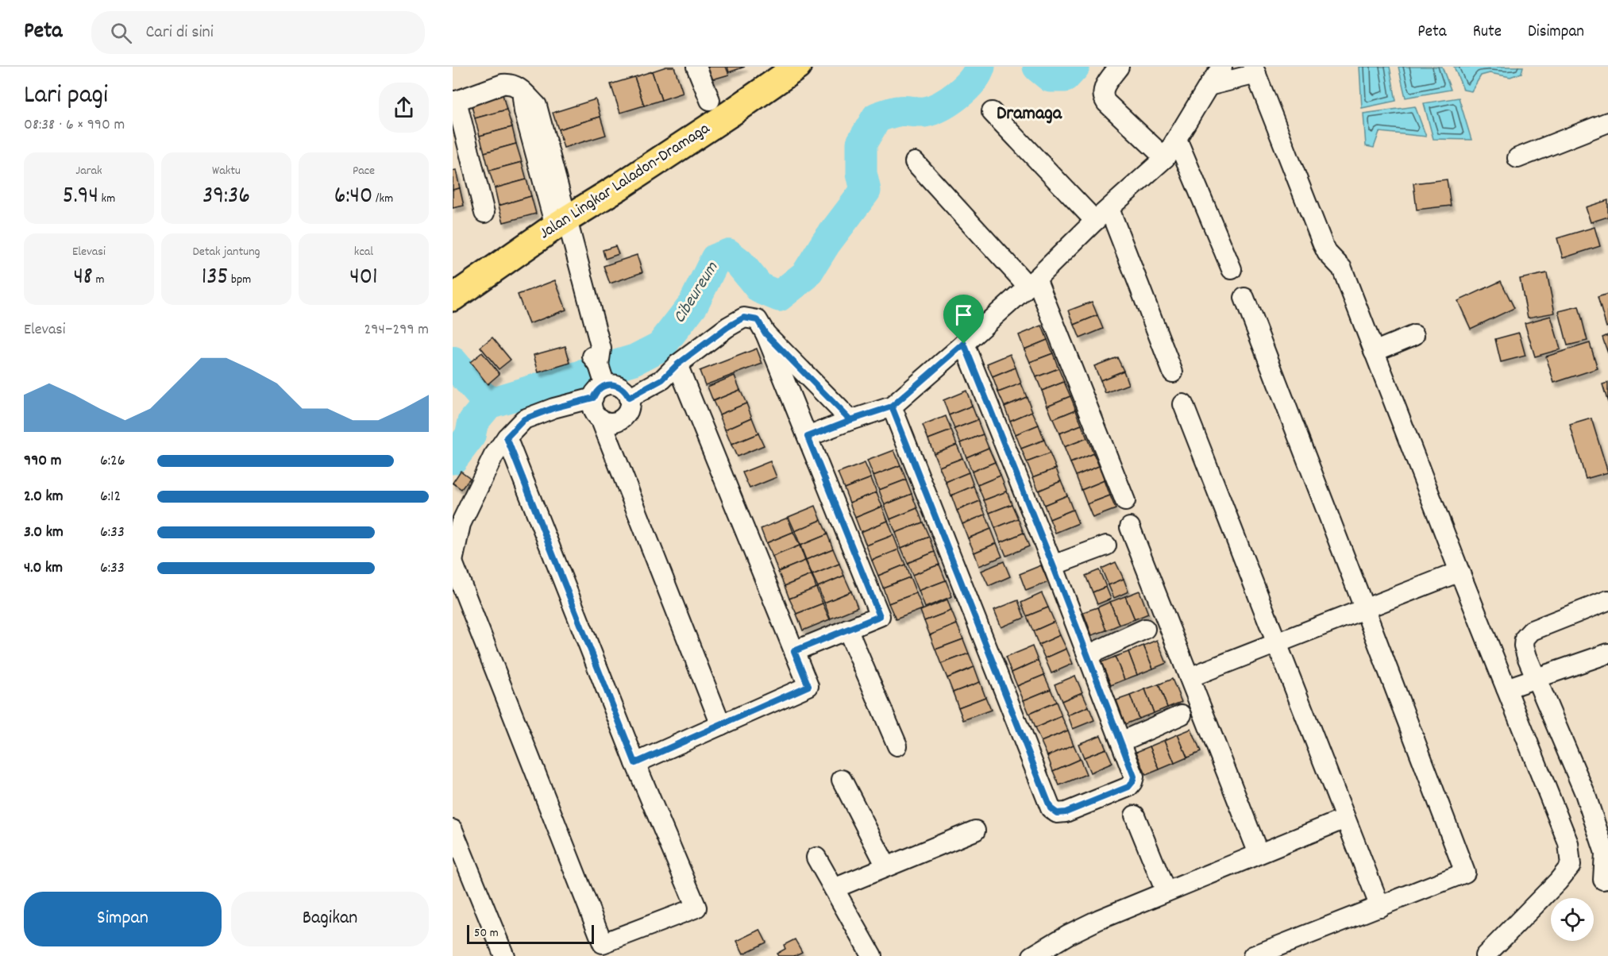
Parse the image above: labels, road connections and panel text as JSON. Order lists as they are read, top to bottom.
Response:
{
  "streets": {
    "main road": ["Jalan Lingkar Laladon-Dramaga"]
  },
  "districts": ["Dramaga"],
  "water": ["Cibeureum"],
  "scale_bar": "50 m",
  "page": {
    "header": "Peta",
    "search": "Cari di sini",
    "nav": ["Peta", "Rute", "Disimpan"],
    "heading": ["Lari pagi", "08:38 · 6 × 990 m"],
    "stats": [
      ["Jarak", "5.94 km"],
      ["Waktu", "39:36"],
      ["Pace", "6:40 /km"],
      ["Elevasi", "48 m"],
      ["Detak jantung", "135 bpm"],
      ["kcal", "401"]
    ],
    "chart": ["Elevasi", "294–299 m"],
    "list": [
      {
        "name": "990 m",
        "note": "6:26"
      },
      {
        "name": "2.0 km",
        "note": "6:12"
      },
      {
        "name": "3.0 km",
        "note": "6:33"
      },
      {
        "name": "4.0 km",
        "note": "6:33"
      }
    ],
    "buttons": ["Simpan", "Bagikan"],
    "scale": "50 m"
  }
}
